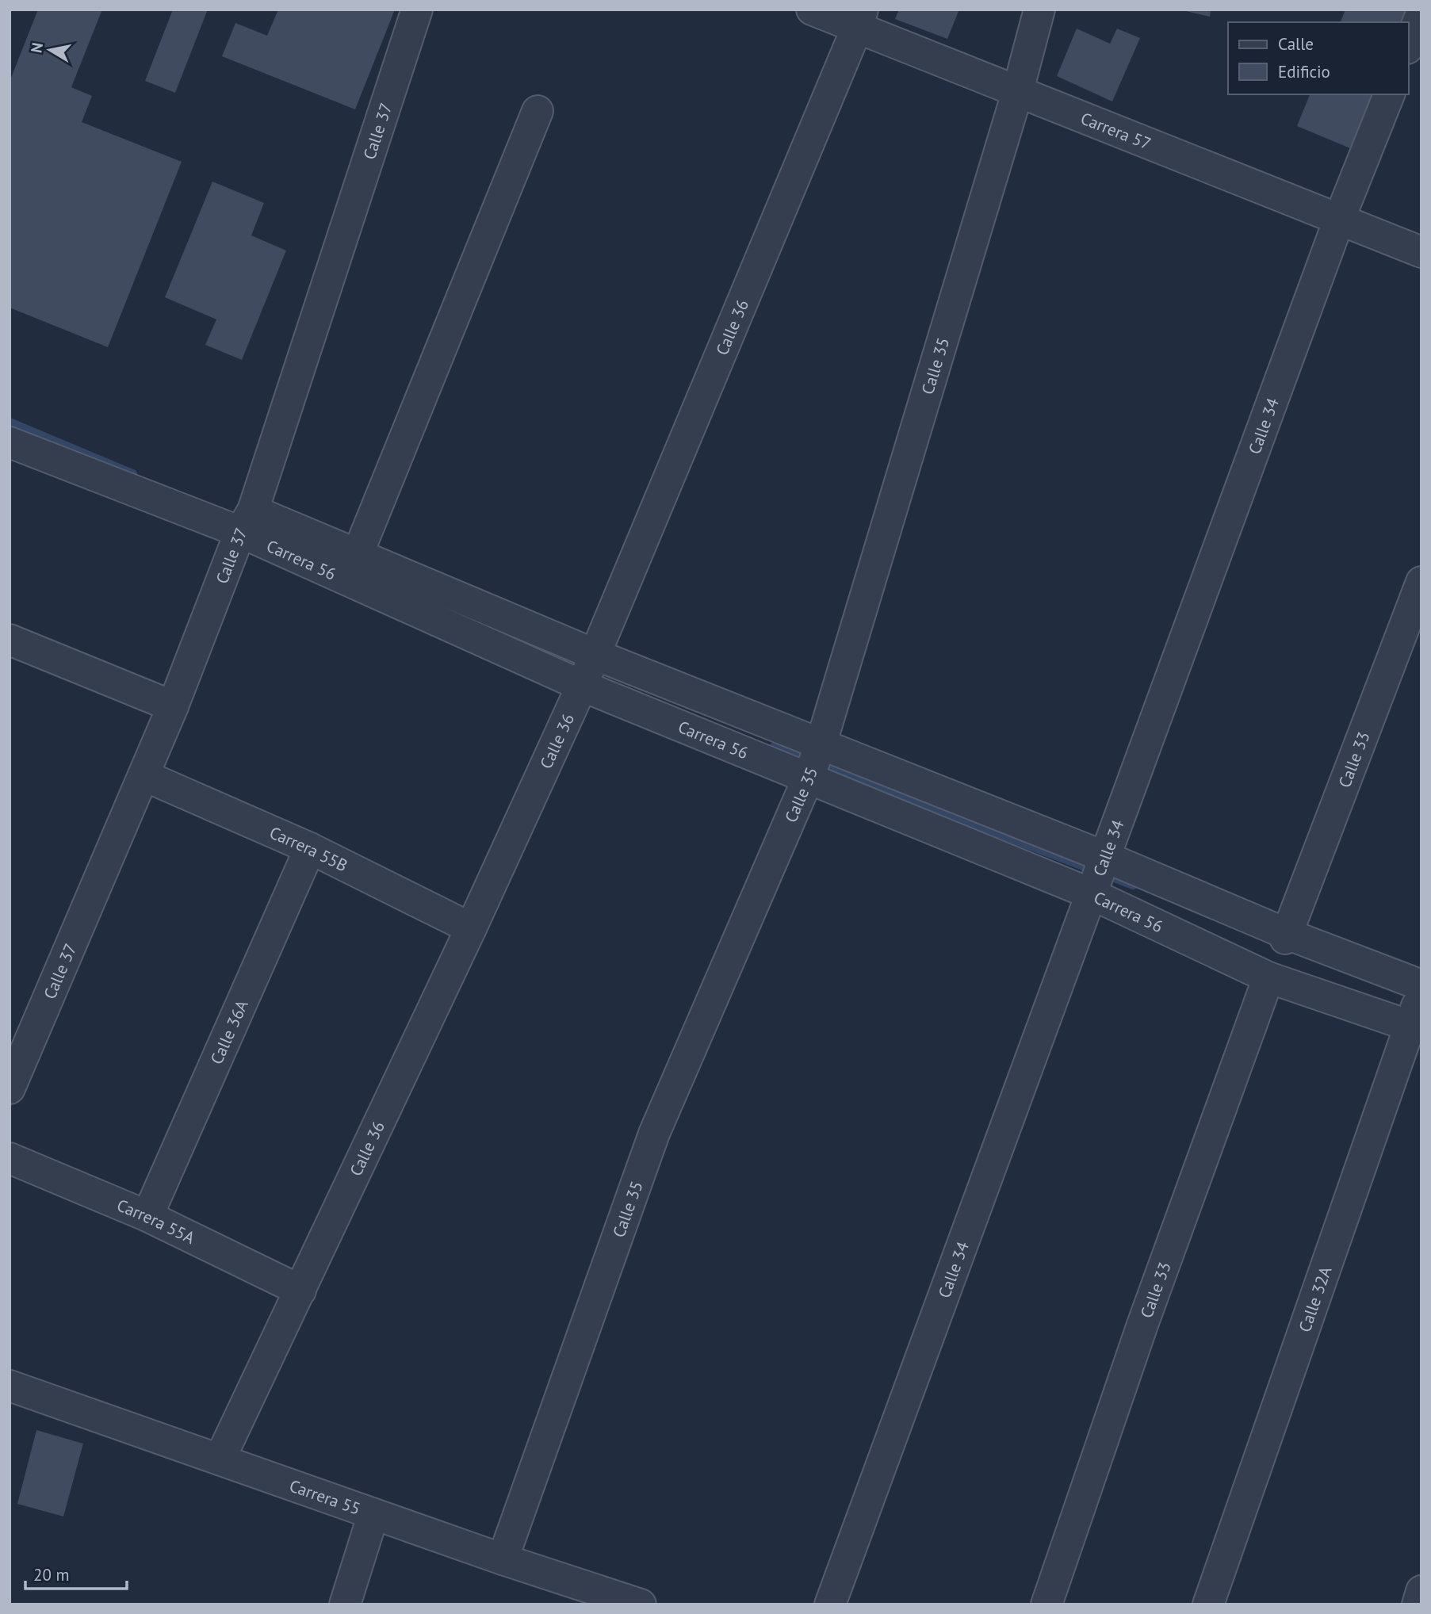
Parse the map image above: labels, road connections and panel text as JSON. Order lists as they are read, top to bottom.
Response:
{
  "streets": {
    "street": [
      "Carrera 57",
      "Calle 37",
      "Calle 36",
      "Calle 35",
      "Calle 34",
      "Carrera 56",
      "Calle 33",
      "Carrera 55B",
      "Calle 36A",
      "Carrera 55A",
      "Calle 32A",
      "Carrera 55"
    ]
  },
  "crossings": [
    ["Carrera 57", "Calle 36"],
    ["Carrera 57", "Calle 35"],
    ["Carrera 57", "Calle 34"],
    ["Calle 37", "Carrera 56"],
    ["Calle 37", "Carrera 55B"],
    ["Calle 36", "Carrera 56"],
    ["Calle 36", "Carrera 55B"],
    ["Calle 36", "Carrera 55A"],
    ["Calle 36", "Carrera 55"],
    ["Calle 35", "Carrera 56"],
    ["Calle 35", "Carrera 55"],
    ["Calle 34", "Carrera 56"],
    ["Carrera 56", "Calle 33"],
    ["Carrera 56", "Calle 32A"],
    ["Carrera 55B", "Calle 36A"],
    ["Calle 36A", "Carrera 55A"]
  ],
  "legend": ["Calle", "Edificio"],
  "scale_bar": "20 m",
  "north": "left"
}
